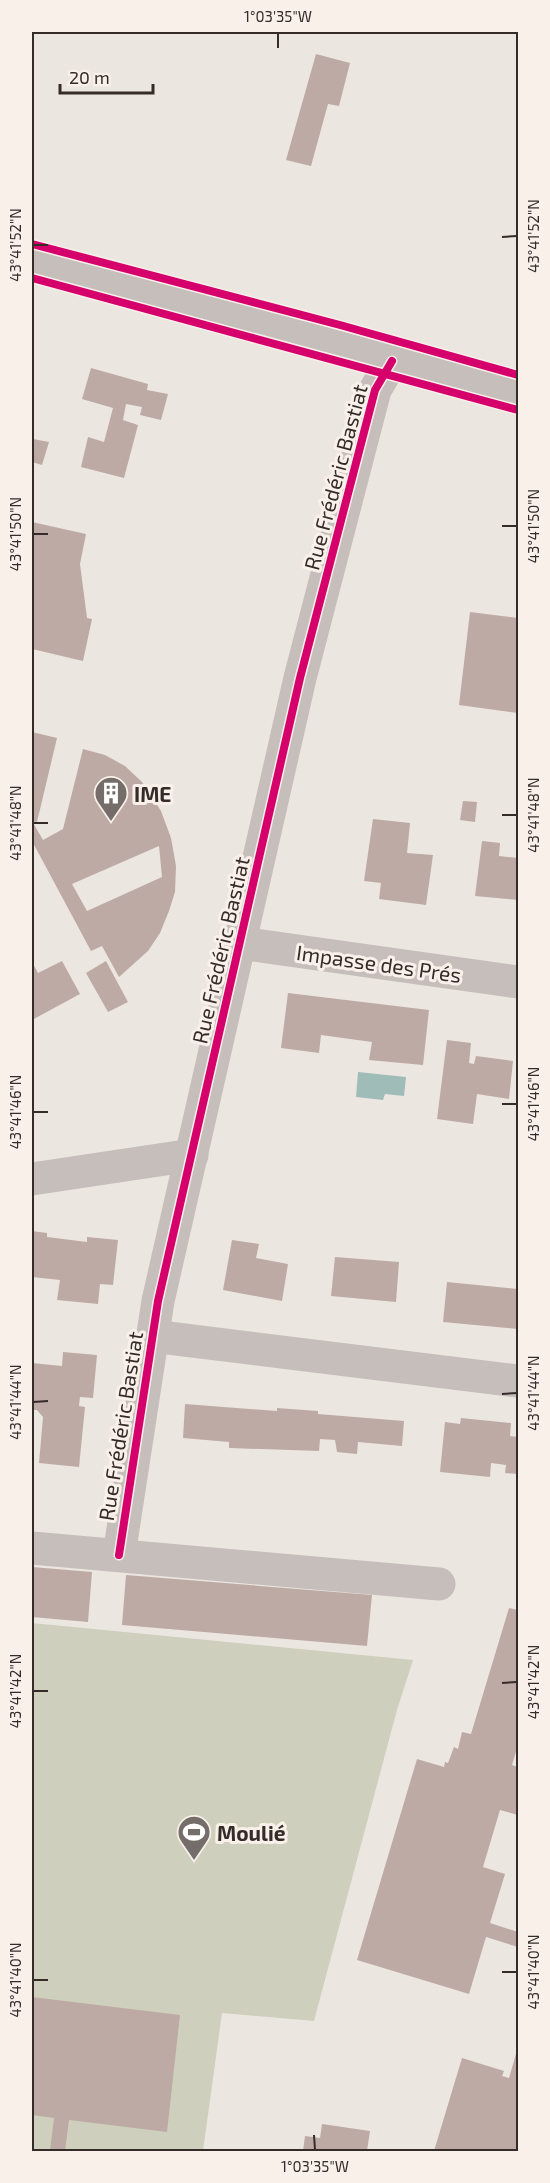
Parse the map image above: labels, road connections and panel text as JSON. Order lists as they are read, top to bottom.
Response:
{
  "streets": {
    "street": ["Rue Frédéric Bastiat", "Impasse des Prés"]
  },
  "crossings": [
    ["Rue Frédéric Bastiat", "Impasse des Prés"]
  ],
  "places": {
    "building": ["IME"],
    "sports": ["Moulié"]
  },
  "scale_bar": "20 m",
  "coordinates": [
    "1°03'35\"W",
    "43°41'52\"N",
    "43°41'50\"N",
    "43°41'48\"N",
    "43°41'46\"N",
    "43°41'44\"N",
    "43°41'42\"N",
    "43°41'40\"N"
  ]
}
